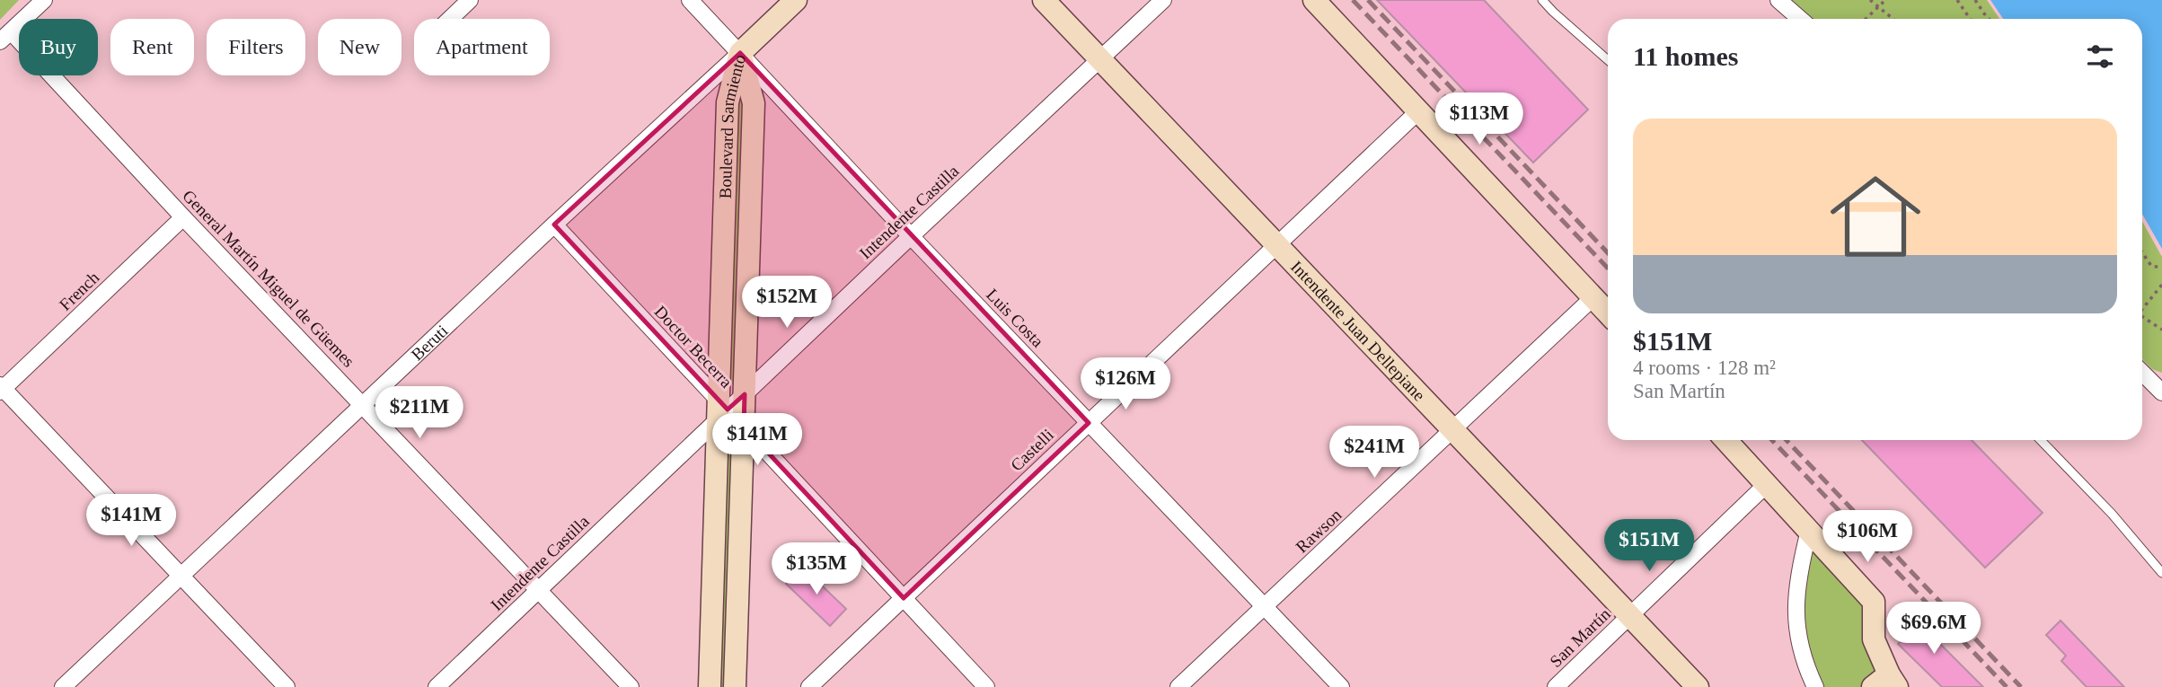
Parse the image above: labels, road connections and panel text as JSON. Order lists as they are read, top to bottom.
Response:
{
  "streets": {
    "street": [
      "Boulevard Sarmiento",
      "Intendente Castilla",
      "General Martín Miguel de Güemes",
      "French",
      "Luis Costa",
      "Intendente Juan Dellepiane",
      "Beruti",
      "Doctor Becerra",
      "Castelli",
      "Rawson",
      "San Martín"
    ]
  },
  "crossings": [
    ["Boulevard Sarmiento", "Intendente Castilla"],
    ["Boulevard Sarmiento", "Luis Costa"],
    ["Boulevard Sarmiento", "Beruti"],
    ["Boulevard Sarmiento", "Doctor Becerra"],
    ["Intendente Castilla", "General Martín Miguel de Güemes"],
    ["Intendente Castilla", "Luis Costa"],
    ["Intendente Castilla", "Intendente Juan Dellepiane"],
    ["Intendente Castilla", "Doctor Becerra"],
    ["General Martín Miguel de Güemes", "French"],
    ["General Martín Miguel de Güemes", "Beruti"],
    ["Luis Costa", "Beruti"],
    ["Luis Costa", "Castelli"],
    ["Luis Costa", "Rawson"],
    ["Intendente Juan Dellepiane", "Castelli"],
    ["Intendente Juan Dellepiane", "Rawson"],
    ["Intendente Juan Dellepiane", "San Martín"],
    ["Beruti", "Doctor Becerra"],
    ["Doctor Becerra", "Castelli"]
  ],
  "page": {
    "chip": [
      "Buy",
      "Rent",
      "Filters",
      "New",
      "Apartment"
    ],
    "heading": "11 homes",
    "price": [
      "$113M",
      "$152M",
      "$126M",
      "$211M",
      "$141M",
      "$241M",
      "$141M",
      "$106M",
      "$151M",
      "$135M",
      "$69.6M"
    ],
    "list": [
      {
        "name": "$151M",
        "note": "4 rooms · 128 m² · San Martín"
      }
    ]
  }
}
